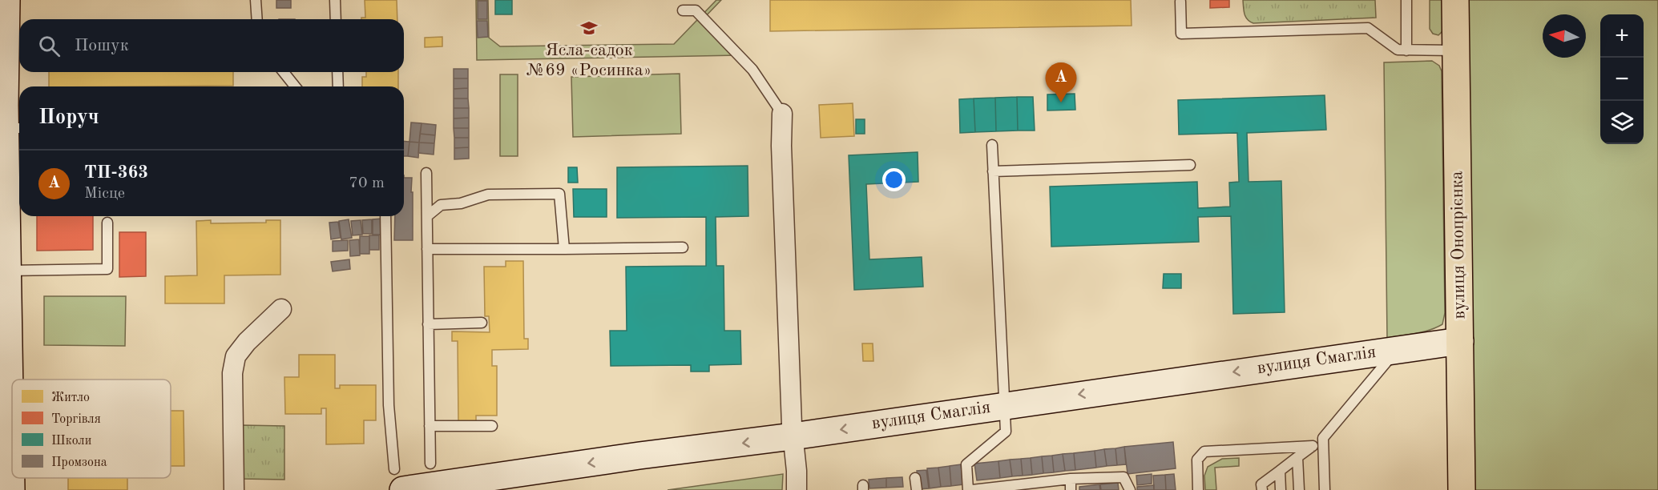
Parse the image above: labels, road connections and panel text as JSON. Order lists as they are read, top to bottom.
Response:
{
  "streets": {
    "main road": ["вулиця Онопрієнка"],
    "street": ["вулиця Смаглія"]
  },
  "crossings": [
    ["вулиця Онопрієнка", "вулиця Смаглія"]
  ],
  "one_way": ["вулиця Смаглія"],
  "places": {
    "school or university": ["Ясла-садок №69 «Росинка»"]
  },
  "legend": [
    "Житло",
    "Торгівля",
    "Школи",
    "Промзона"
  ],
  "north": "left",
  "page": {
    "map_buttons": ["+", "−"],
    "search": "Пошук",
    "pins": "A",
    "heading": "Поруч",
    "list": [
      {
        "mark": "A",
        "name": "ТП-363",
        "note": "Місце",
        "value": "70 m"
      }
    ]
  }
}
